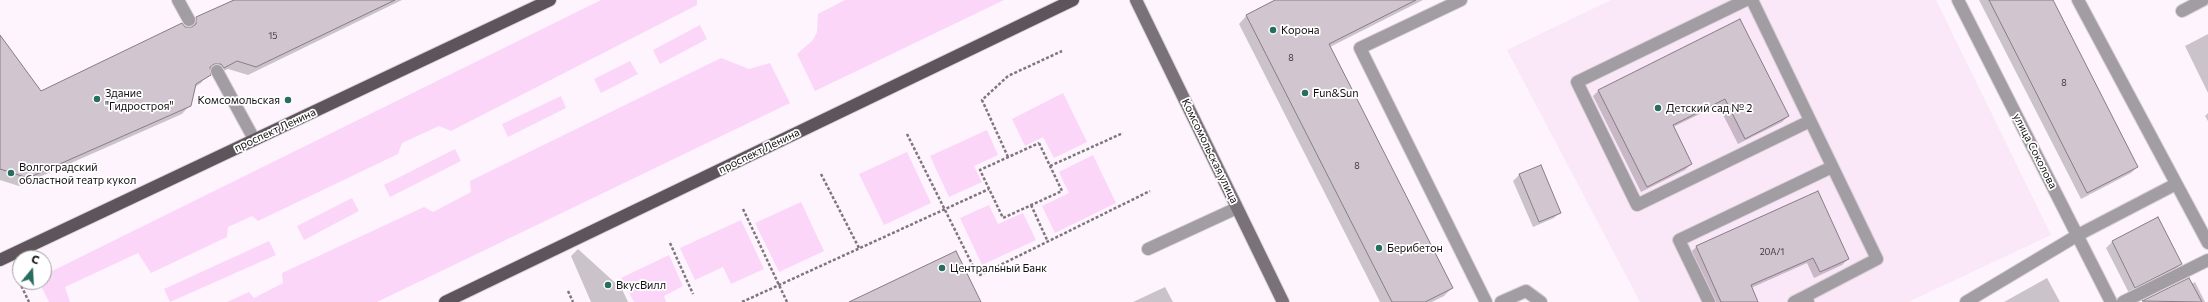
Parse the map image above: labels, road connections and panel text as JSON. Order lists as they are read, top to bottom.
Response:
{
  "streets": {
    "main road": ["проспект Ленина", "Комсомольская улица"],
    "street": ["улица Соколова"]
  },
  "places": [
    "Корона",
    "Fun&Sun",
    "Здание \"Гидростроя\"",
    "Комсомольская",
    "Детский сад № 2",
    "Волгоградский областной театр кукол",
    "Берибетон",
    "Центральный Банк",
    "ВкусВилл"
  ],
  "house_numbers": [
    "15",
    "8",
    "8",
    "8",
    "20А/1"
  ],
  "north": "top"
}
